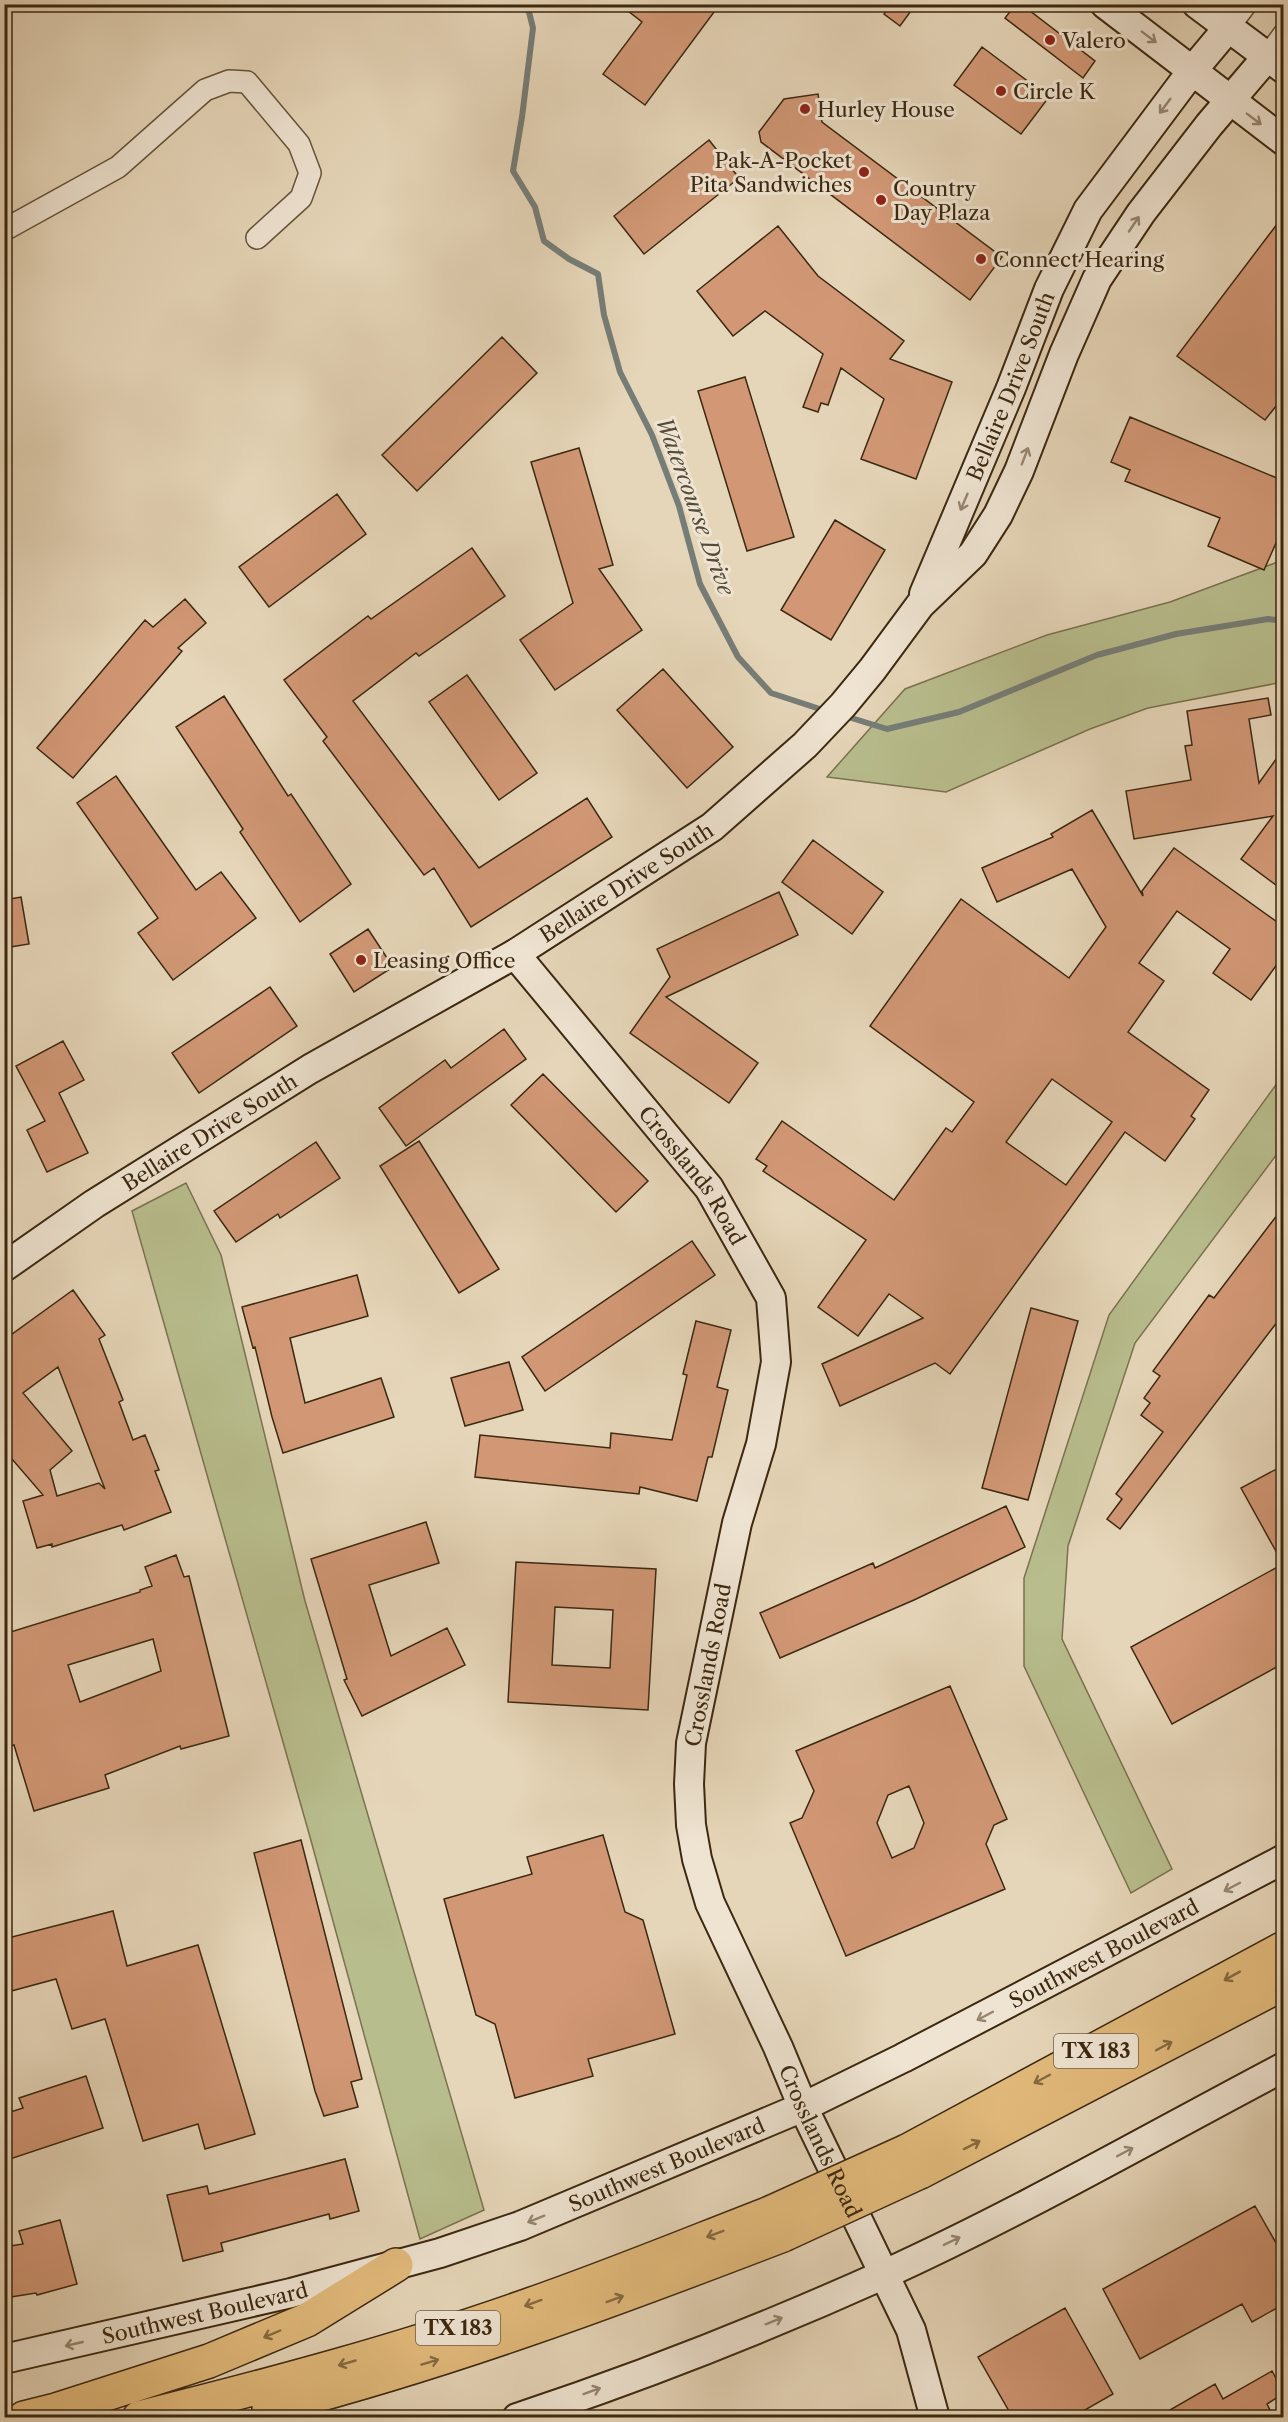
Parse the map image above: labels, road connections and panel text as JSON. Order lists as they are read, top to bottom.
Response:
{
  "streets": {
    "highway": ["TX 183"],
    "street": ["Bellaire Drive South", "Crosslands Road", "Southwest Boulevard"]
  },
  "crossings": [
    ["Bellaire Drive South", "Crosslands Road"],
    ["Crosslands Road", "Southwest Boulevard"]
  ],
  "water": ["Watercourse Drive"],
  "places": [
    "Valero",
    "Circle K",
    "Hurley House",
    "Pak-A-Pocket Pita Sandwiches",
    "Country Day Plaza",
    "Connect Hearing",
    "Leasing Office"
  ]
}
